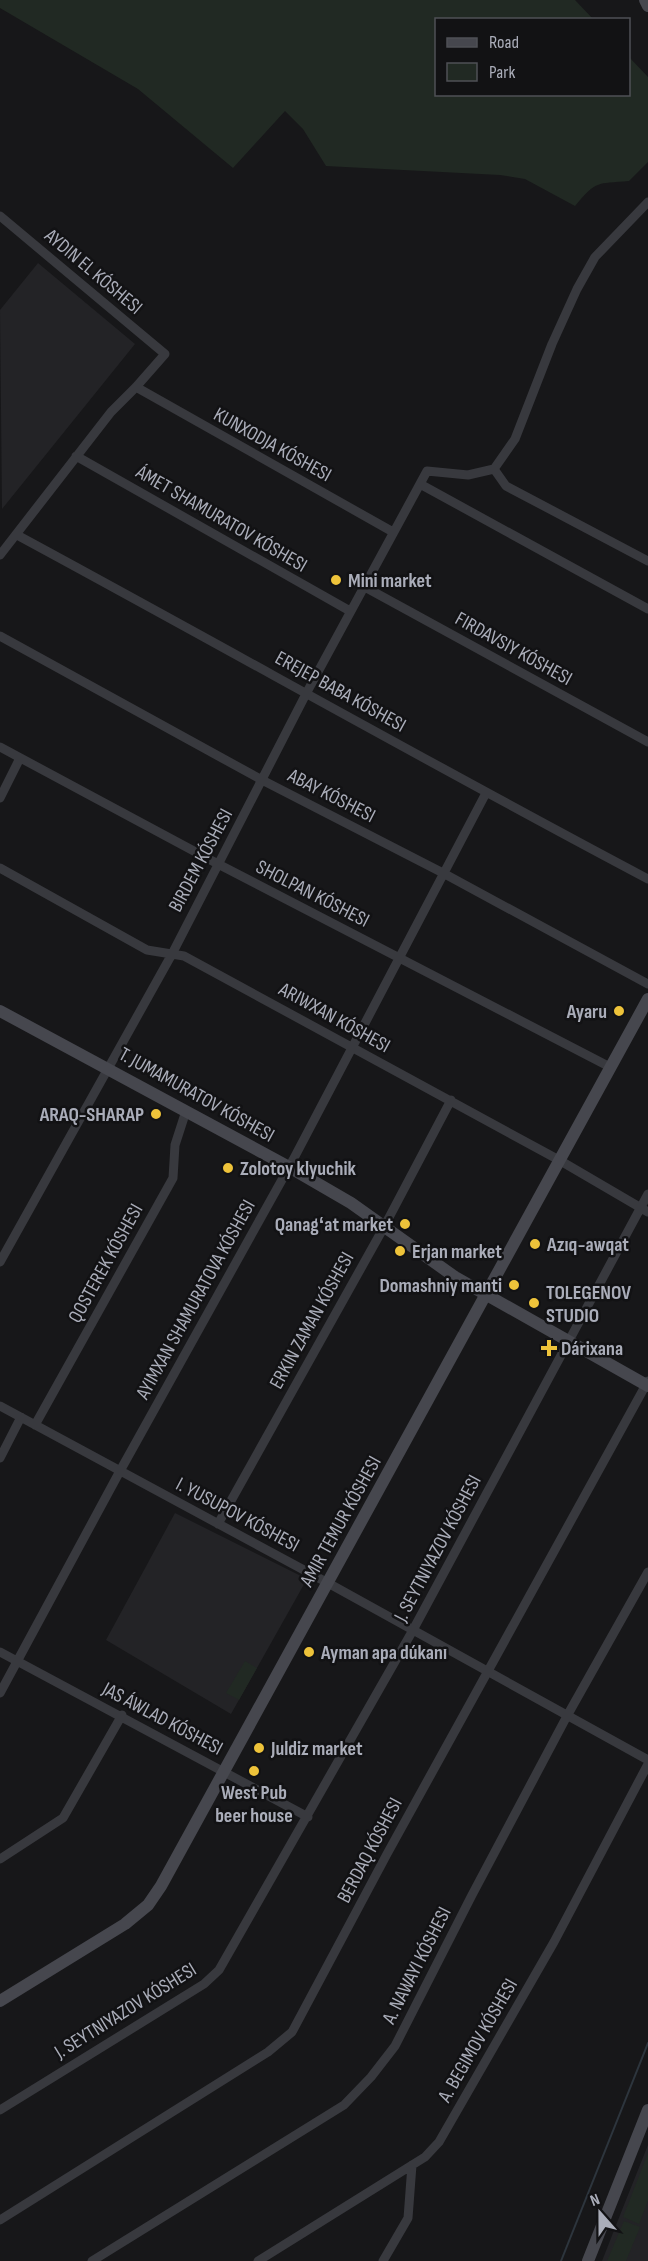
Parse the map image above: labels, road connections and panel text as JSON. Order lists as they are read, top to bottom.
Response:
{
  "streets": {
    "street": [
      "KUNXODJA KÓSHESI",
      "ÁMET SHAMURATOV KÓSHESI",
      "FIRDAVSIY KÓSHESI",
      "EREJEP BABA KÓSHESI",
      "ABAY KÓSHESI",
      "BIRDEM KÓSHESI",
      "SHOLPAN KÓSHESI",
      "T. JUMAMURATOV KÓSHESI",
      "QOSTEREK KÓSHESI",
      "ERKIN ZAMAN KÓSHESI",
      "I. YUSUPOV KÓSHESI",
      "AMIR TEMUR KÓSHESI",
      "J. SEYTNIYAZOV KÓSHESI",
      "JAS ÁWLAD KÓSHESI",
      "BERDAQ KÓSHESI",
      "A. BEGIMOV KÓSHESI"
    ]
  },
  "crossings": [
    ["KUNXODJA KÓSHESI", "BIRDEM KÓSHESI"],
    ["ÁMET SHAMURATOV KÓSHESI", "BIRDEM KÓSHESI"],
    ["FIRDAVSIY KÓSHESI", "BIRDEM KÓSHESI"],
    ["EREJEP BABA KÓSHESI", "BIRDEM KÓSHESI"],
    ["ABAY KÓSHESI", "BIRDEM KÓSHESI"],
    ["BIRDEM KÓSHESI", "SHOLPAN KÓSHESI"],
    ["BIRDEM KÓSHESI", "T. JUMAMURATOV KÓSHESI"],
    ["SHOLPAN KÓSHESI", "AMIR TEMUR KÓSHESI"],
    ["T. JUMAMURATOV KÓSHESI", "QOSTEREK KÓSHESI"],
    ["T. JUMAMURATOV KÓSHESI", "ERKIN ZAMAN KÓSHESI"],
    ["T. JUMAMURATOV KÓSHESI", "AMIR TEMUR KÓSHESI"],
    ["T. JUMAMURATOV KÓSHESI", "J. SEYTNIYAZOV KÓSHESI"],
    ["T. JUMAMURATOV KÓSHESI", "BERDAQ KÓSHESI"],
    ["QOSTEREK KÓSHESI", "I. YUSUPOV KÓSHESI"],
    ["ERKIN ZAMAN KÓSHESI", "I. YUSUPOV KÓSHESI"],
    ["I. YUSUPOV KÓSHESI", "AMIR TEMUR KÓSHESI"],
    ["I. YUSUPOV KÓSHESI", "J. SEYTNIYAZOV KÓSHESI"],
    ["I. YUSUPOV KÓSHESI", "BERDAQ KÓSHESI"],
    ["AMIR TEMUR KÓSHESI", "JAS ÁWLAD KÓSHESI"],
    ["J. SEYTNIYAZOV KÓSHESI", "JAS ÁWLAD KÓSHESI"]
  ],
  "places": {
    "other": [
      "Mini market",
      "Ayaru",
      "ARAQ-SHARAP",
      "Zolotoy klyuchik",
      "Qanagʻat market",
      "Azıq-awqat",
      "Erjan market",
      "Domashniy manti",
      "TOLEGENOV STUDIO",
      "Ayman apa dúkanı",
      "Juldiz market",
      "West Pub beer house"
    ],
    "health": ["Dárixana"]
  },
  "legend": ["Road", "Park"],
  "north": "top"
}
